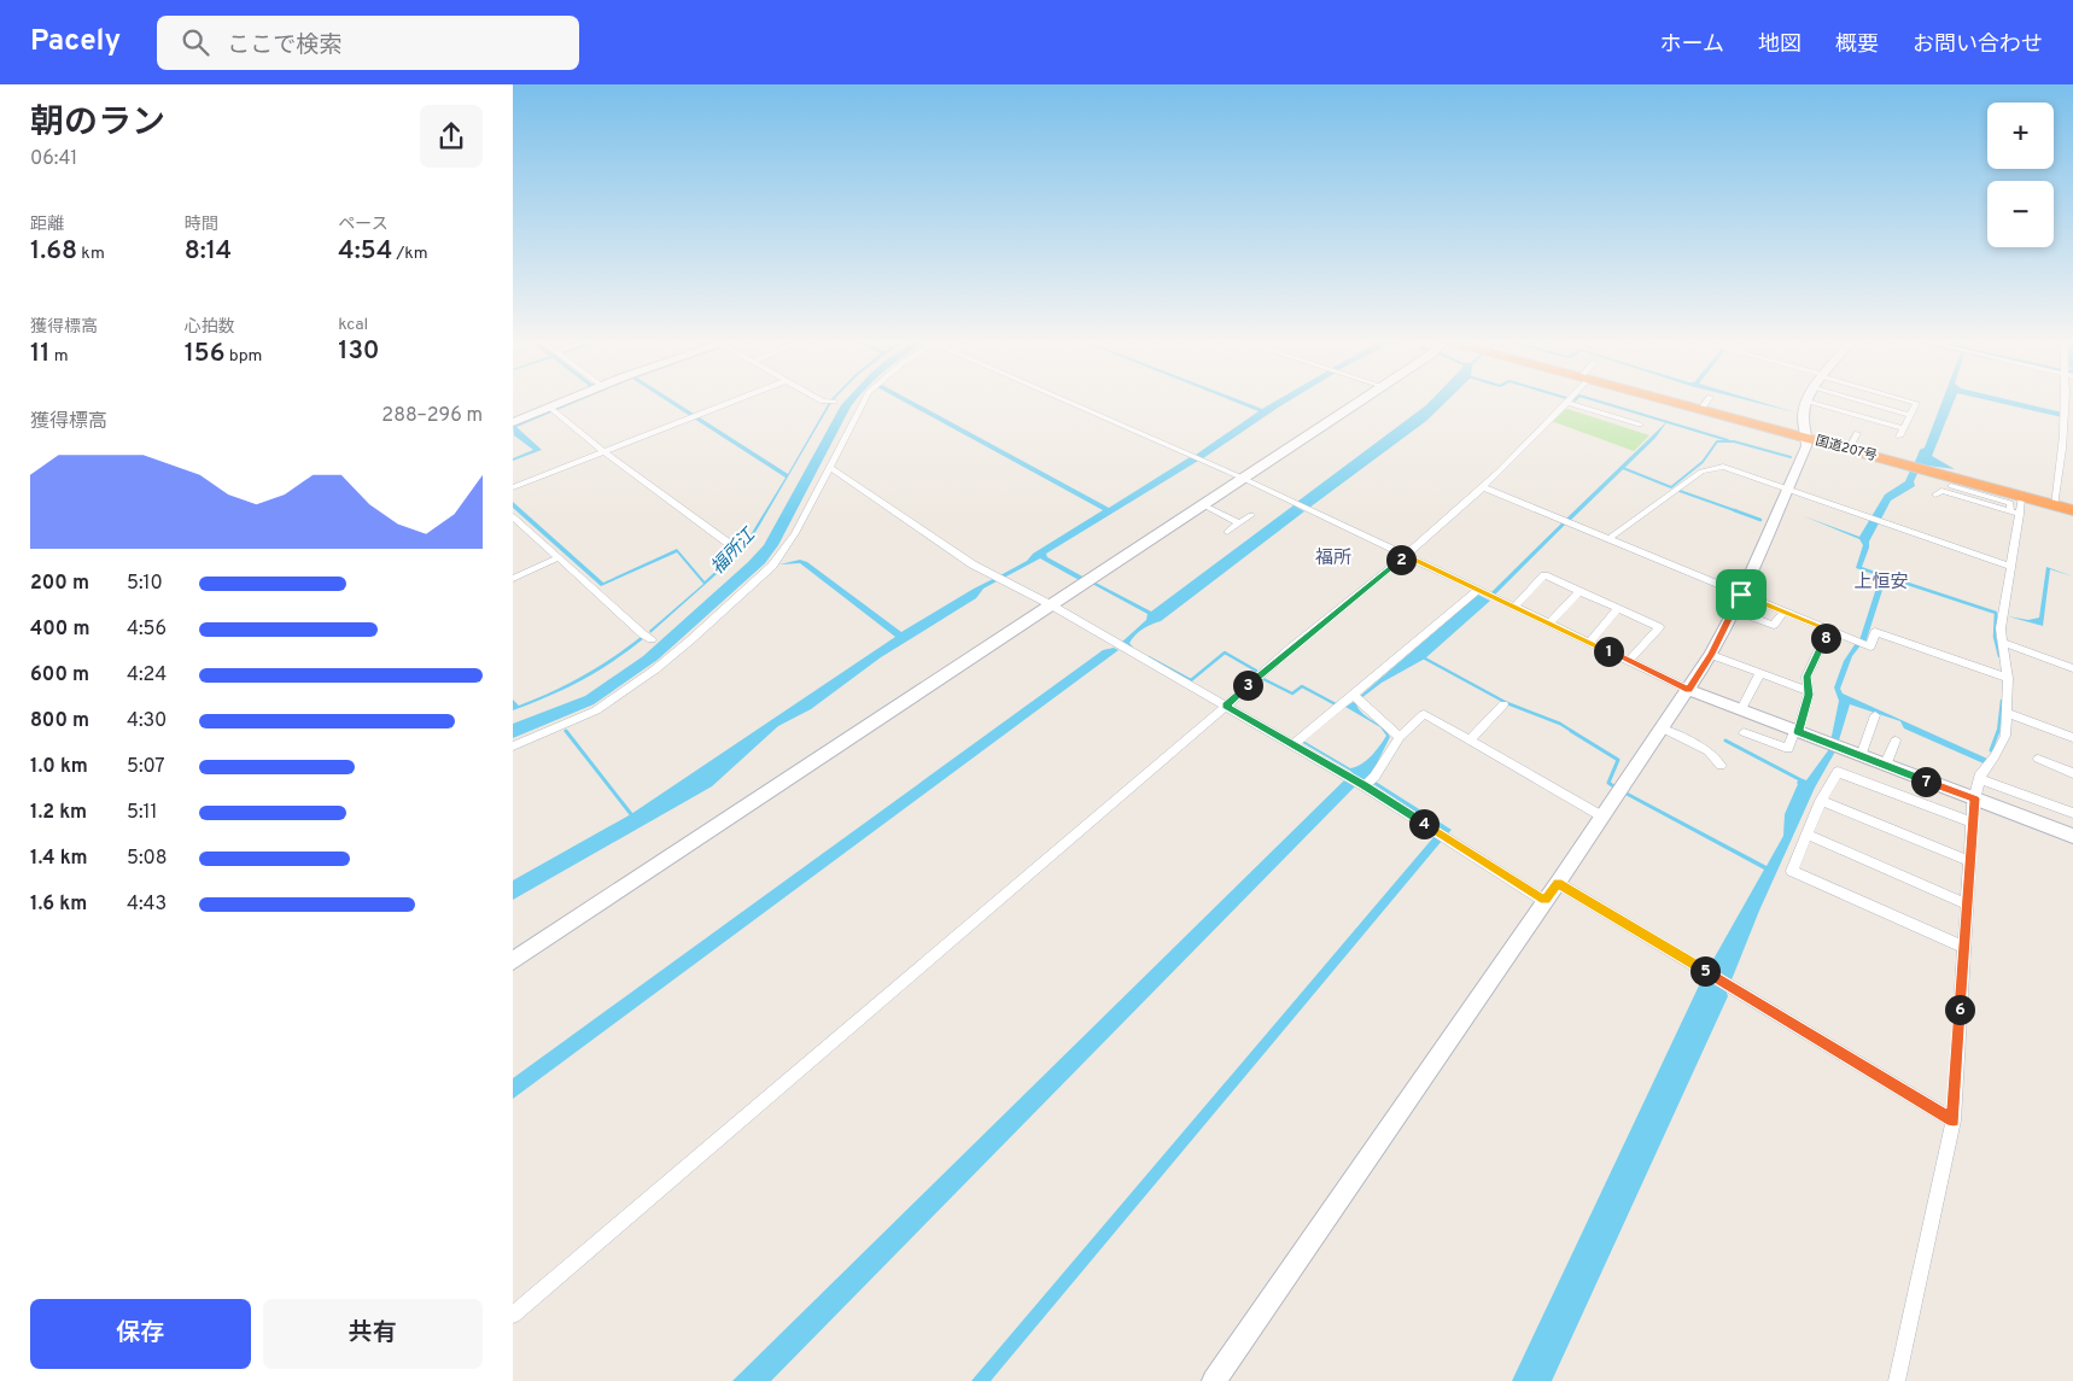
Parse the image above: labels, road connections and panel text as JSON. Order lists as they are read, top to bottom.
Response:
{
  "streets": {
    "highway": ["国道207号"]
  },
  "districts": ["福所", "上恒安"],
  "water": ["福所江"],
  "page": {
    "header": "Pacely",
    "search": "ここで検索",
    "nav": [
      "ホーム",
      "地図",
      "概要",
      "お問い合わせ"
    ],
    "heading": ["朝のラン", "06:41"],
    "map_buttons": ["+", "−"],
    "stats": [
      ["距離", "1.68 km"],
      ["時間", "8:14"],
      ["ペース", "4:54 /km"],
      ["獲得標高", "11 m"],
      ["心拍数", "156 bpm"],
      ["kcal", "130"]
    ],
    "chart": ["獲得標高", "288–296 m"],
    "pins": [
      "2",
      "8",
      "1",
      "3",
      "7",
      "4",
      "5",
      "6"
    ],
    "list": [
      {
        "name": "200 m",
        "note": "5:10"
      },
      {
        "name": "400 m",
        "note": "4:56"
      },
      {
        "name": "600 m",
        "note": "4:24"
      },
      {
        "name": "800 m",
        "note": "4:30"
      },
      {
        "name": "1.0 km",
        "note": "5:07"
      },
      {
        "name": "1.2 km",
        "note": "5:11"
      },
      {
        "name": "1.4 km",
        "note": "5:08"
      },
      {
        "name": "1.6 km",
        "note": "4:43"
      }
    ],
    "buttons": ["保存", "共有"]
  }
}
